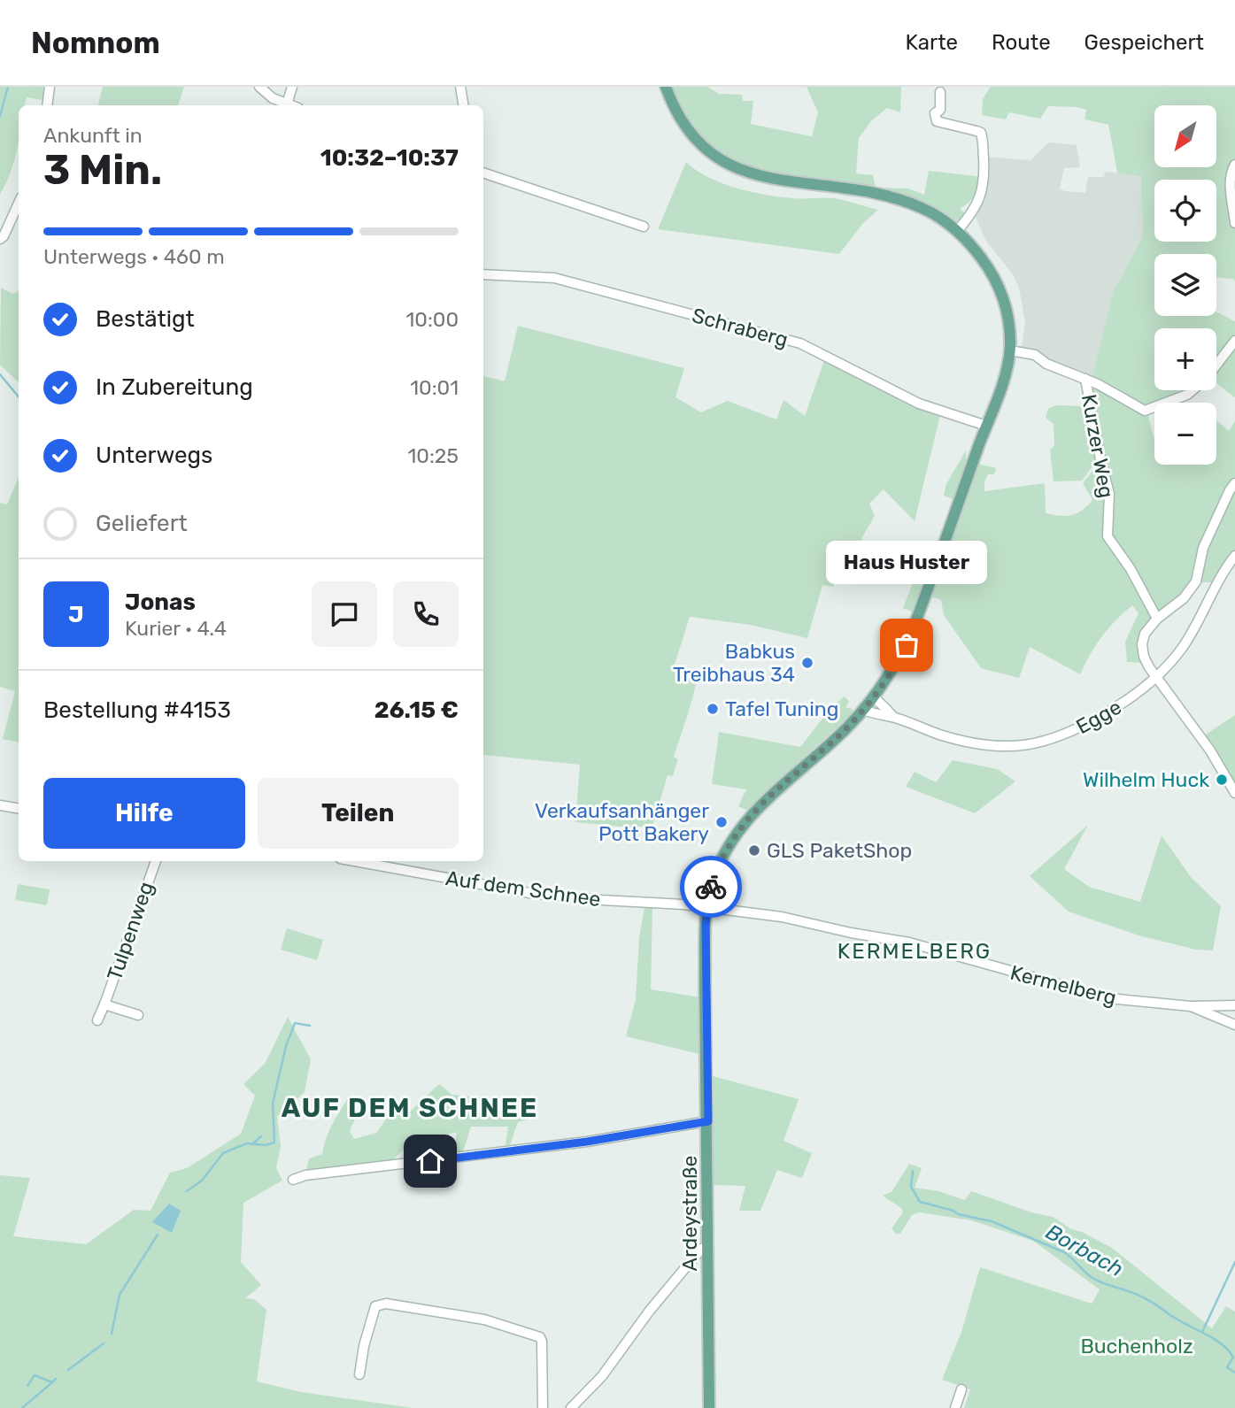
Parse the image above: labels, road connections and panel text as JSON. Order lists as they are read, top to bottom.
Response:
{
  "streets": {
    "main road": ["Ardeystraße"],
    "street": [
      "Schraberg",
      "Kurzer Weg",
      "Egge",
      "Auf dem Schnee",
      "Tulpenweg",
      "Kermelberg"
    ]
  },
  "crossings": [
    ["Schraberg", "Ardeystraße"],
    ["Kurzer Weg", "Ardeystraße"],
    ["Egge", "Ardeystraße"],
    ["Auf dem Schnee", "Kermelberg"],
    ["Auf dem Schnee", "Ardeystraße"],
    ["Kermelberg", "Ardeystraße"]
  ],
  "districts": ["KERMELBERG", "AUF DEM SCHNEE"],
  "water": ["Borbach"],
  "parks": ["Buchenholz"],
  "places": [
    "Haus Huster",
    "Babkus Treibhaus 34",
    "Tafel Tuning",
    "Wilhelm Huck",
    "Verkaufsanhänger Pott Bakery",
    "GLS PaketShop"
  ],
  "north": "bottom left",
  "page": {
    "header": "Nomnom",
    "nav": ["Karte", "Route", "Gespeichert"],
    "map_buttons": ["+", "−"],
    "heading": ["3 Min.", "Ankunft in", "10:32–10:37"],
    "panel": [
      "Jonas",
      "Kurier · 4.4",
      "Bestellung #4153",
      "26.15 €"
    ],
    "bar": "Unterwegs · 460 m",
    "list": [
      ["Bestätigt", "10:00"],
      ["In Zubereitung", "10:01"],
      ["Unterwegs", "10:25"],
      "Geliefert"
    ],
    "bubble": "Haus Huster",
    "round": "J",
    "buttons": ["Hilfe", "Teilen"]
  }
}
